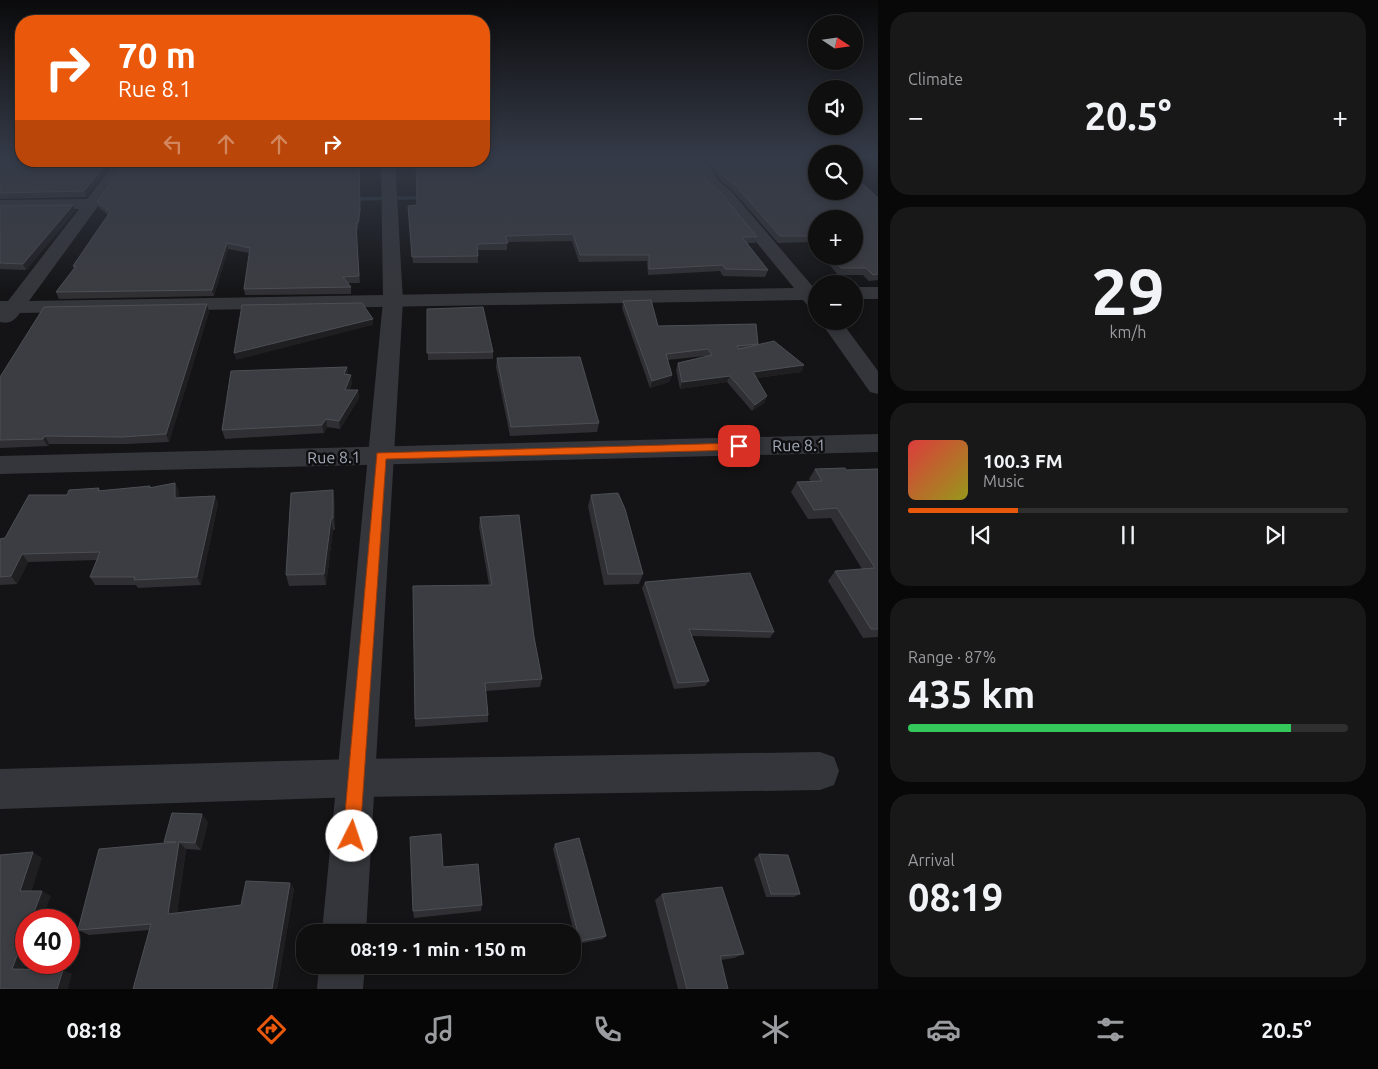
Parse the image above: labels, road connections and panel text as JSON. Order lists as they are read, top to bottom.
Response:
{
  "streets": {
    "street": ["Rue 8.1"]
  },
  "north": "right",
  "page": {
    "tile": [
      "Climate",
      ["29", "km/h"],
      ["Range · 87%", "435 km"],
      ["Arrival", "08:19"]
    ],
    "map_buttons": ["+", "−"],
    "turn": ["70 m", "Rue 8.1"],
    "heat": ["−", "20.5°", "+"],
    "song": ["100.3 FM", "Music"],
    "limit": "40",
    "trip": "08:19 · 1 min · 150 m",
    "tabs": ["08:18", "20.5°"]
  }
}
